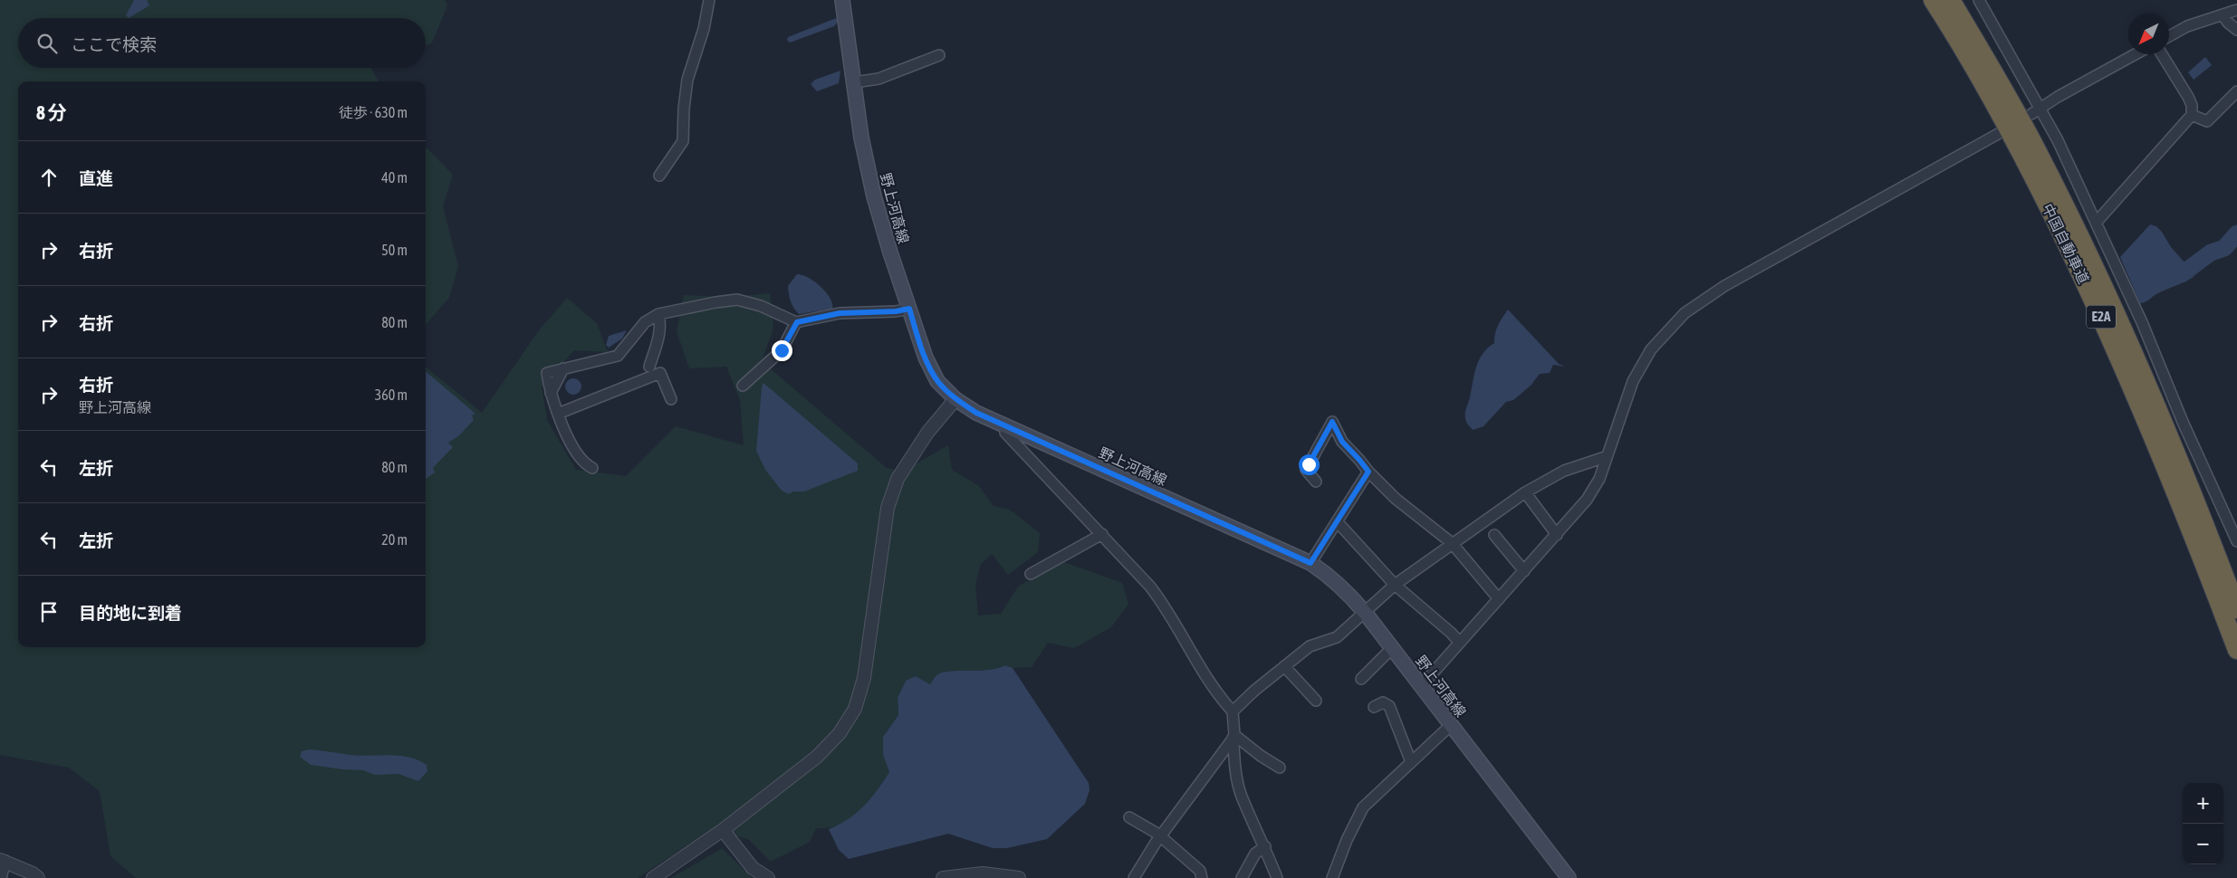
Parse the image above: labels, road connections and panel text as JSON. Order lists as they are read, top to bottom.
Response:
{
  "streets": {
    "highway": ["中国自動車道", "E2A"],
    "main road": ["野上河高線"]
  },
  "north": "bottom left",
  "page": {
    "search": "ここで検索",
    "heading": ["8 分", "徒歩 · 630 m"],
    "list": [
      ["直進", "40 m"],
      ["右折", "50 m"],
      ["右折", "80 m"],
      ["右折", "野上河高線", "360 m"],
      ["左折", "80 m"],
      ["左折", "20 m"],
      "目的地に到着"
    ],
    "map_buttons": ["+", "−"]
  }
}
